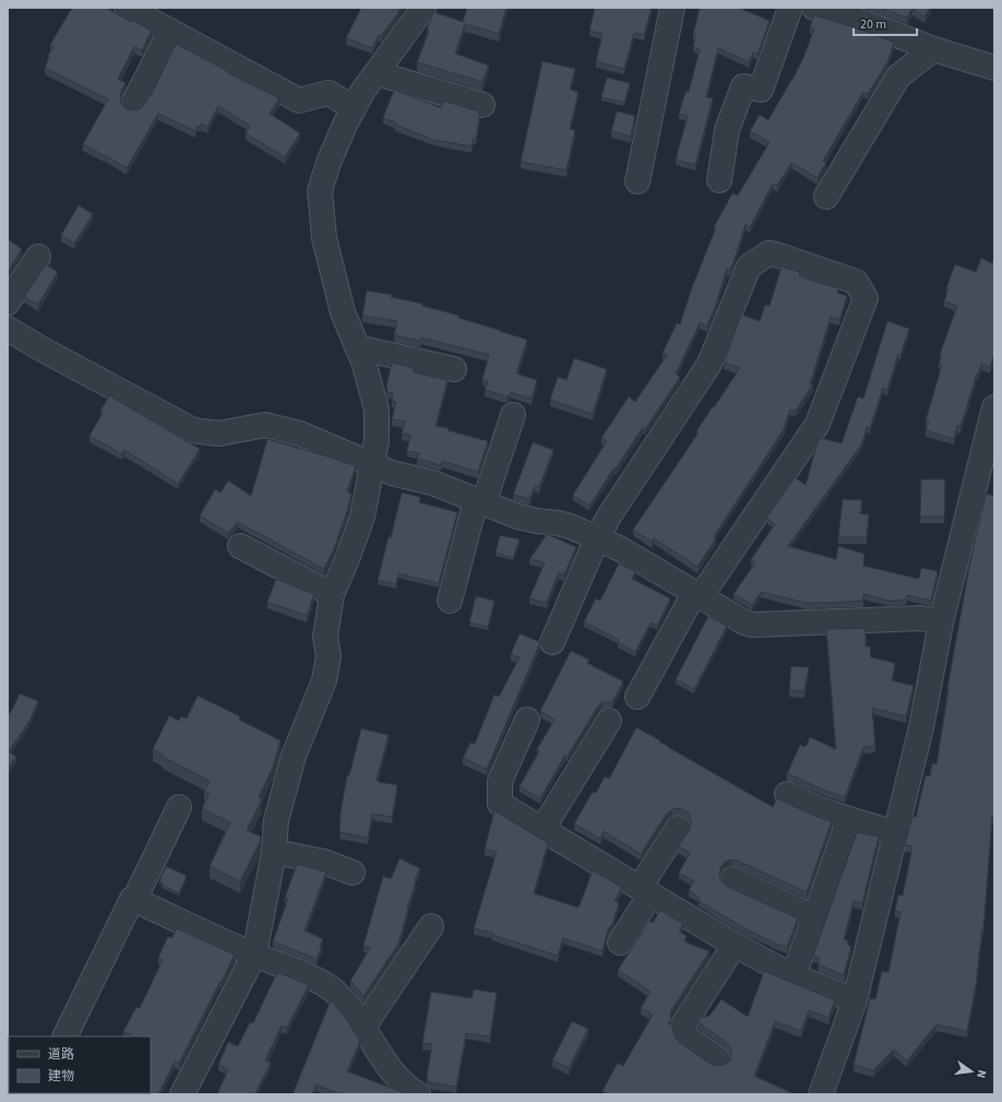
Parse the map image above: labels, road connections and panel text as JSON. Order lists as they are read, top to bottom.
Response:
{
  "legend": ["道路", "建物"],
  "scale_bar": "20 m",
  "north": "right"
}
